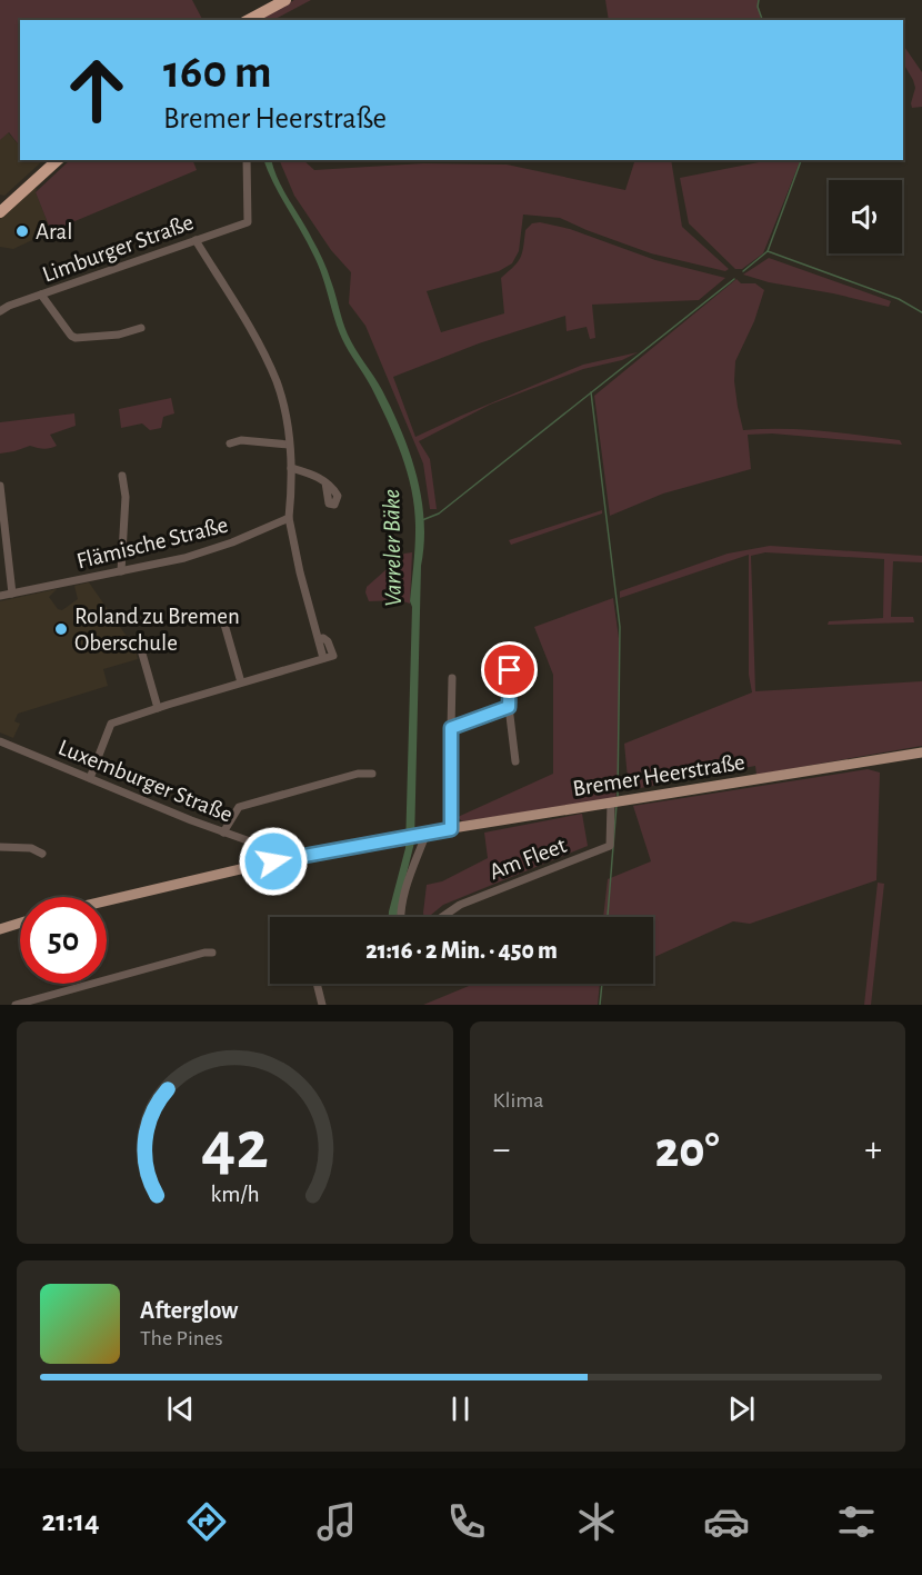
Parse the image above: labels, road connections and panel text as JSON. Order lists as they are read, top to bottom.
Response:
{
  "streets": {
    "main road": ["Bremer Heerstraße"],
    "street": [
      "Limburger Straße",
      "Flämische Straße",
      "Luxemburger Straße",
      "Am Fleet"
    ]
  },
  "crossings": [
    ["Bremer Heerstraße", "Luxemburger Straße"],
    ["Bremer Heerstraße", "Am Fleet"]
  ],
  "water": ["Varreler Bäke"],
  "places": ["Aral", "Roland zu Bremen Oberschule"],
  "page": {
    "turn": ["160 m", "Bremer Heerstraße"],
    "limit": "50",
    "trip": "21:16 · 2 Min. · 450 m",
    "tile": "Klima",
    "heat": ["−", "20°", "+"],
    "song": ["Afterglow", "The Pines"],
    "tabs": "21:14",
    "gauge": ["42", "km/h"]
  }
}
